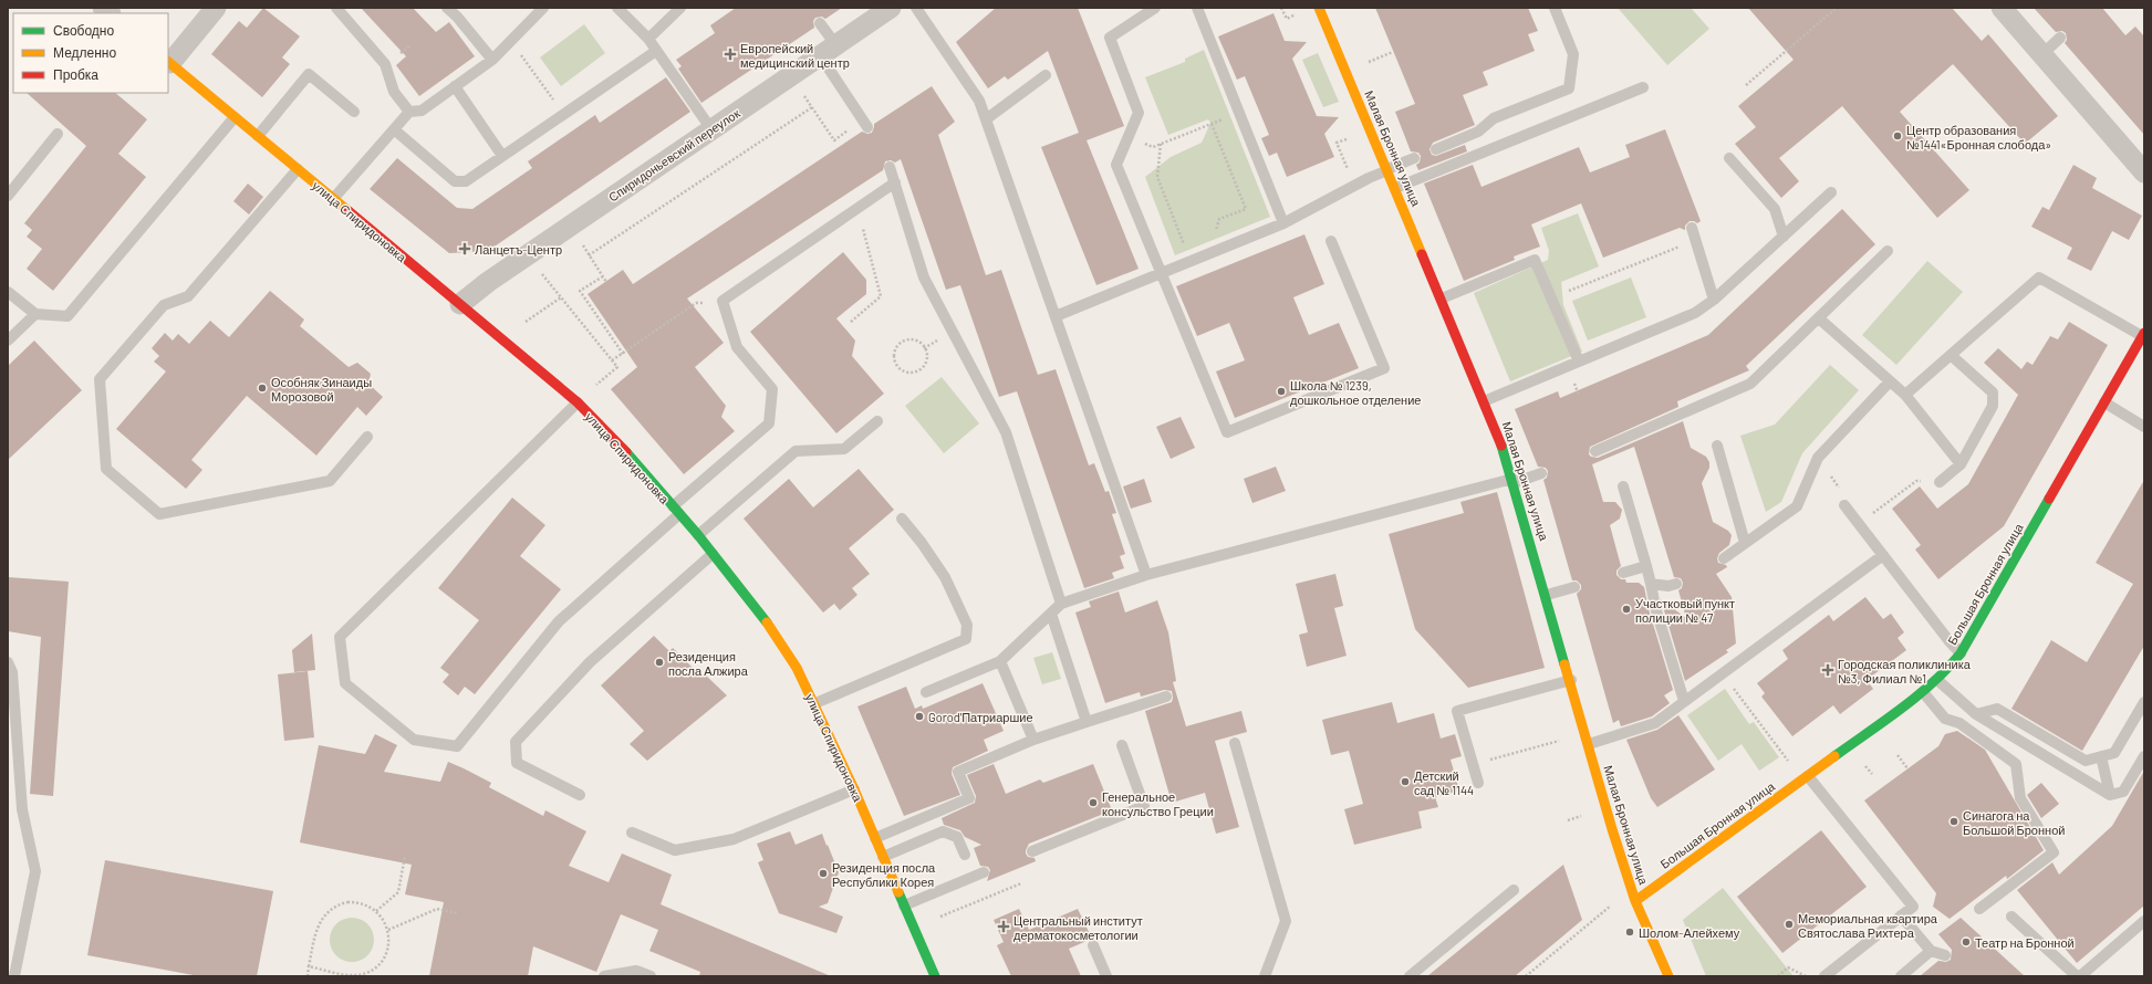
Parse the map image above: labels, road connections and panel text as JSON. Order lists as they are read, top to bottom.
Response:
{
  "streets": {
    "street": [
      "Малая Бронная улица",
      "Спиридоньевский переулок",
      "улица Спиридоновка",
      "Большая Бронная улица"
    ]
  },
  "crossings": [
    ["Малая Бронная улица", "Большая Бронная улица"],
    ["Спиридоньевский переулок", "улица Спиридоновка"]
  ],
  "places": {
    "health": [
      "Европейский медицинский центр",
      "Ланцетъ-Центр",
      "Городская поликлиника №3, Филиал №1",
      "Центральный институт дерматокосметологии"
    ],
    "other": [
      "Центр образования №1441«Бронная слобода»",
      "Особняк Зинаиды Морозовой",
      "Школа № 1239, дошкольное отделение",
      "Участковый пункт полиции № 47",
      "Резиденция посла Алжира",
      "Gorod'Патриаршие",
      "Детский сад № 1144",
      "Генеральное консульство Греции",
      "Синагога на Большой Бронной",
      "Резиденция посла Республики Корея",
      "Мемориальная квартира Святослава Рихтера",
      "Шолом-Алейхему",
      "Театр на Бронной"
    ]
  },
  "legend": ["Свободно", "Медленно", "Пробка"]
}
